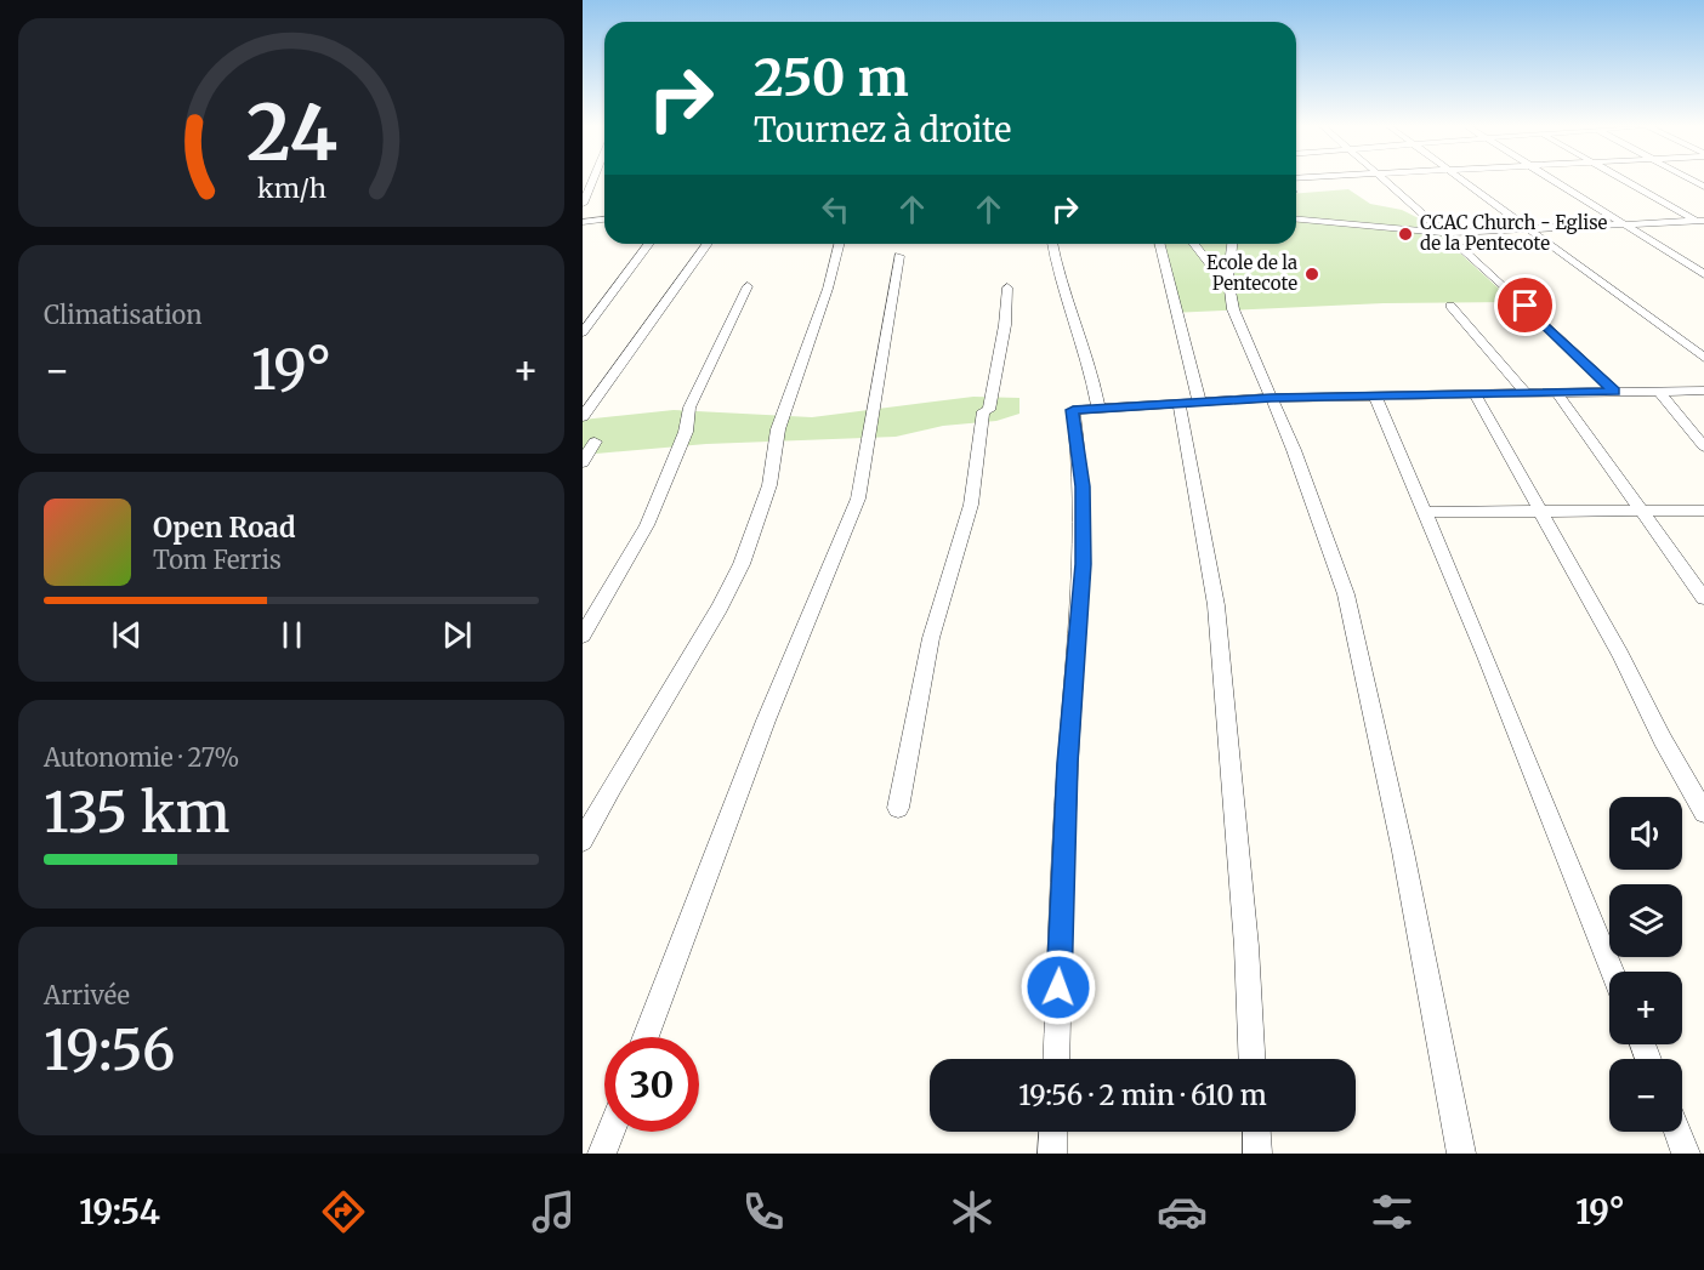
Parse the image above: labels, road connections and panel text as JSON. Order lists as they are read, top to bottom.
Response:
{
  "places": ["CCAC Church - Eglise de la Pentecote", "Ecole de la Pentecote"],
  "page": {
    "turn": ["250 m", "Tournez à droite"],
    "tile": [
      "Climatisation",
      ["Autonomie · 27%", "135 km"],
      ["Arrivée", "19:56"]
    ],
    "heat": ["−", "19°", "+"],
    "song": ["Open Road", "Tom Ferris"],
    "map_buttons": ["+", "−"],
    "limit": "30",
    "trip": "19:56 · 2 min · 610 m",
    "tabs": ["19:54", "19°"],
    "gauge": ["24", "km/h"]
  }
}
